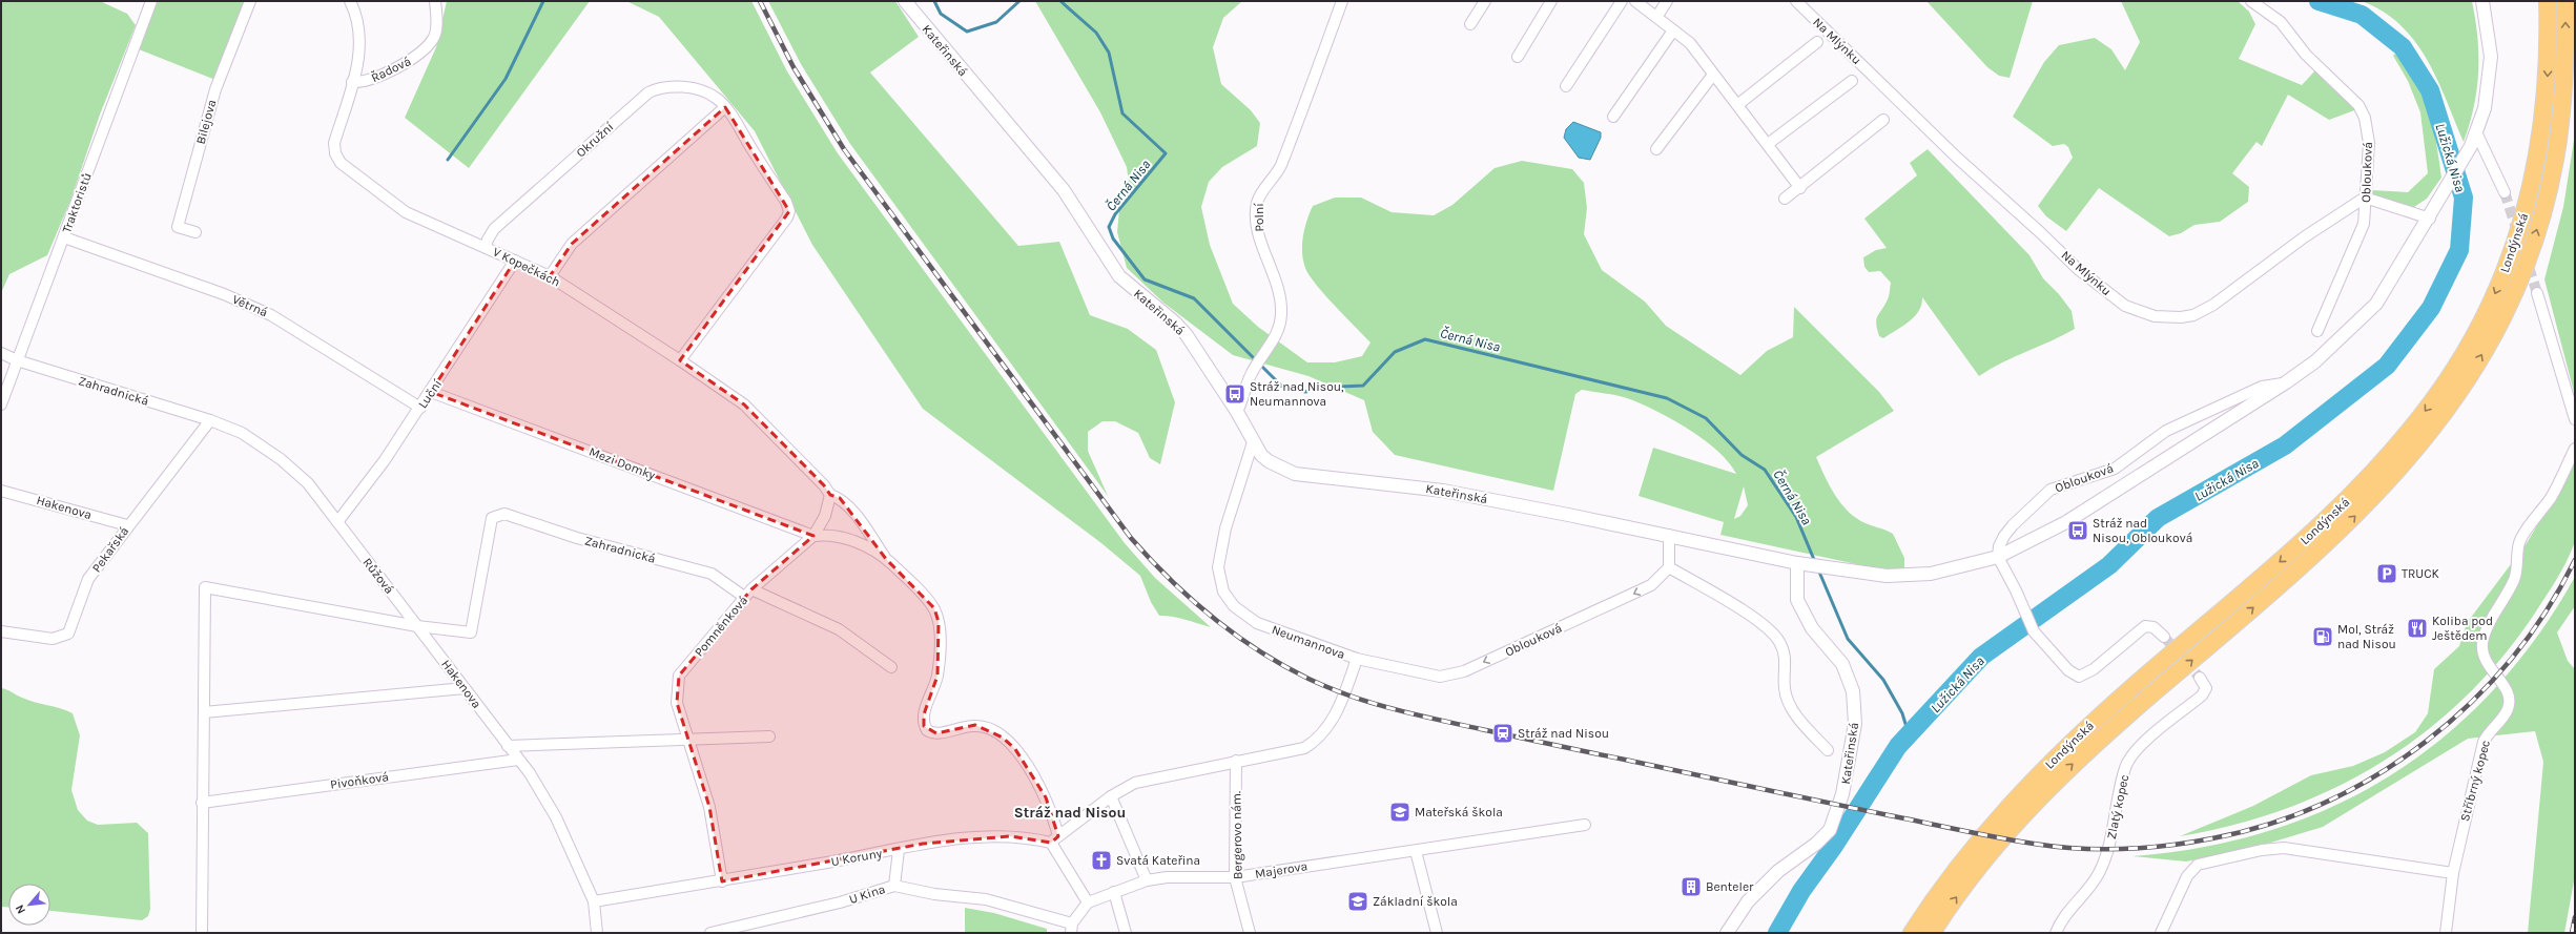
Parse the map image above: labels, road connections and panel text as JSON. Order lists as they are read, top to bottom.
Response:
{
  "streets": {
    "highway": ["Londýnská"],
    "street": [
      "Na Mlýnku",
      "Kateřinská",
      "Řadová",
      "Bilejova",
      "Okružní",
      "Oblouková",
      "Traktoristů",
      "Polní",
      "V Kopečkách",
      "Větrná",
      "Zahradnická",
      "Luční",
      "Mezi Domky",
      "Hakenova",
      "Pekařská",
      "Růžová",
      "Pomněnková",
      "Neumannova",
      "Pivoňková",
      "Stříbrný kopec",
      "Zlatý kopec",
      "Bergerovo nám.",
      "U Koruny",
      "Majerova",
      "U Kina"
    ]
  },
  "crossings": [
    ["Na Mlýnku", "Oblouková"],
    ["Kateřinská", "Oblouková"],
    ["Kateřinská", "Polní"],
    ["Kateřinská", "Neumannova"],
    ["Řadová", "V Kopečkách"],
    ["Okružní", "V Kopečkách"],
    ["Oblouková", "Neumannova"],
    ["Traktoristů", "Větrná"],
    ["Traktoristů", "Zahradnická"],
    ["V Kopečkách", "Luční"],
    ["V Kopečkách", "Mezi Domky"],
    ["V Kopečkách", "Pomněnková"],
    ["V Kopečkách", "Neumannova"],
    ["V Kopečkách", "U Koruny"],
    ["Větrná", "Luční"],
    ["Zahradnická", "Hakenova"],
    ["Zahradnická", "Pekařská"],
    ["Zahradnická", "Růžová"],
    ["Zahradnická", "Pomněnková"],
    ["Luční", "Mezi Domky"],
    ["Luční", "Růžová"],
    ["Mezi Domky", "Pomněnková"],
    ["Hakenova", "Pekařská"],
    ["Hakenova", "Růžová"],
    ["Hakenova", "Pivoňková"],
    ["Hakenova", "U Koruny"],
    ["Pekařská", "Růžová"],
    ["Pomněnková", "U Koruny"],
    ["Neumannova", "Bergerovo nám."],
    ["Neumannova", "U Koruny"],
    ["Bergerovo nám.", "Majerova"],
    ["Majerova", "U Kina"]
  ],
  "districts": ["Stráž nad Nisou"],
  "water": ["Lužická Nisa", "Černá Nisa"],
  "places": {
    "bus stop": ["Stráž nad Nisou, Neumannova", "Stráž nad Nisou, Oblouková"],
    "parking": ["TRUCK"],
    "restaurant": ["Koliba pod Ještědem"],
    "fuel station": ["Mol, Stráž nad Nisou"],
    "station": ["Stráž nad Nisou"],
    "school or university": ["Mateřská škola", "Základní škola"],
    "church": ["Svatá Kateřina"],
    "building": ["Benteler"]
  },
  "north": "bottom left"
}
